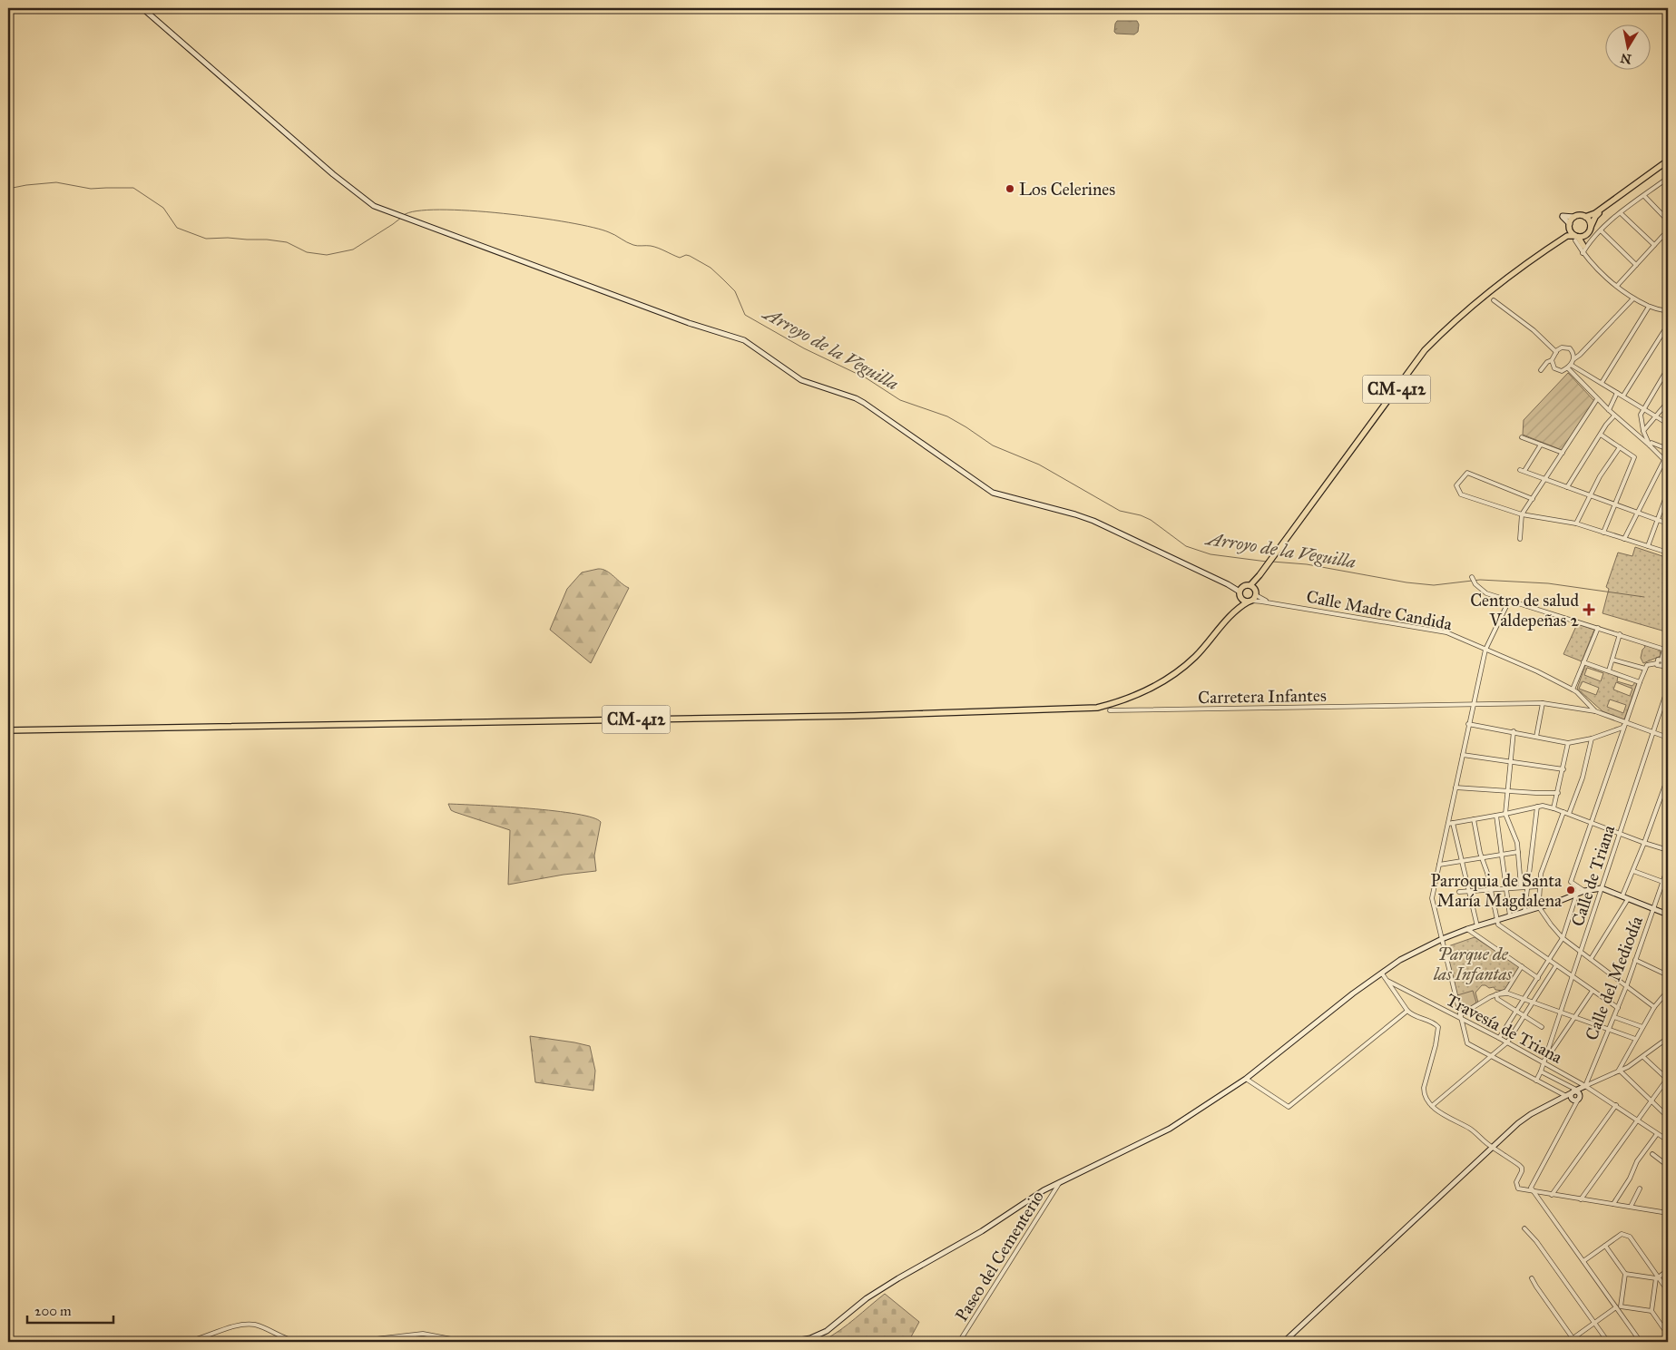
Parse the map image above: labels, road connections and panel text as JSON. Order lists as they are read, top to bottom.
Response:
{
  "streets": {
    "main road": ["CM-412"],
    "street": [
      "Calle Madre Candida",
      "Carretera Infantes",
      "Calle de Triana",
      "Calle del Mediodía",
      "Travesía de Triana",
      "Paseo del Cementerio"
    ]
  },
  "crossings": [
    ["CM-412", "Calle Madre Candida"],
    ["Calle Madre Candida", "Carretera Infantes"],
    ["Calle de Triana", "Travesía de Triana"],
    ["Calle del Mediodía", "Travesía de Triana"]
  ],
  "water": ["Arroyo de la Veguilla"],
  "parks": ["Parque de las Infantas"],
  "places": {
    "other": ["Los Celerines", "Parroquia de Santa María Magdalena"],
    "health": ["Centro de salud Valdepeñas 2"]
  },
  "scale_bar": "200 m",
  "north": "bottom"
}
